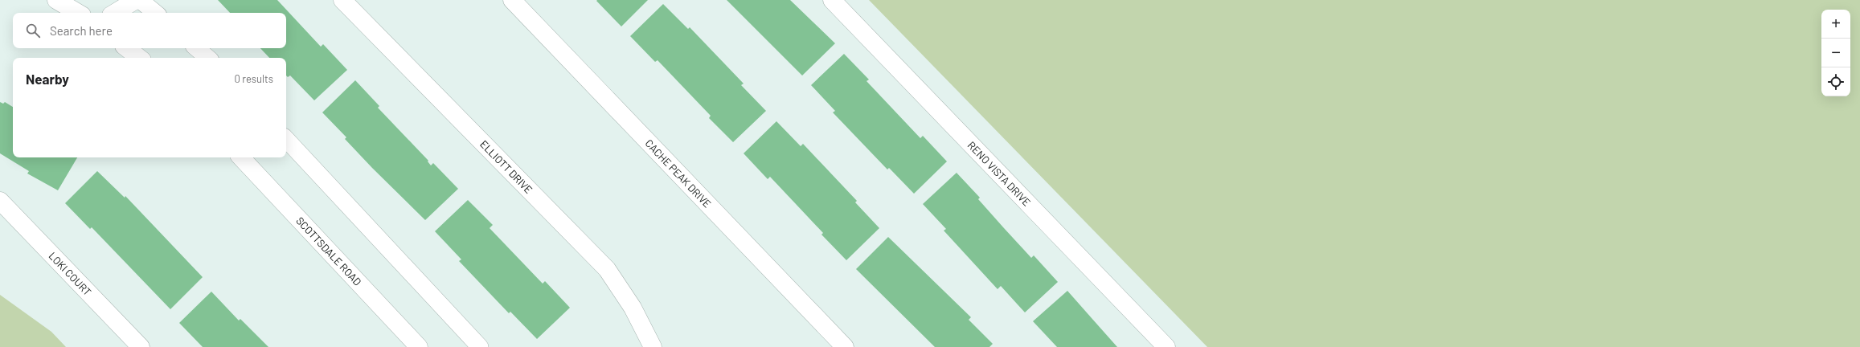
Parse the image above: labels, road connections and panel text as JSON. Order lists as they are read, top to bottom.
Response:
{
  "streets": {
    "street": [
      "ELLIOTT DRIVE",
      "CACHE PEAK DRIVE",
      "RENO VISTA DRIVE",
      "SCOTTSDALE ROAD",
      "LOKI COURT"
    ]
  },
  "page": {
    "map_buttons": ["+", "−"],
    "search": "Search here",
    "heading": ["Nearby", "0 results"]
  }
}
